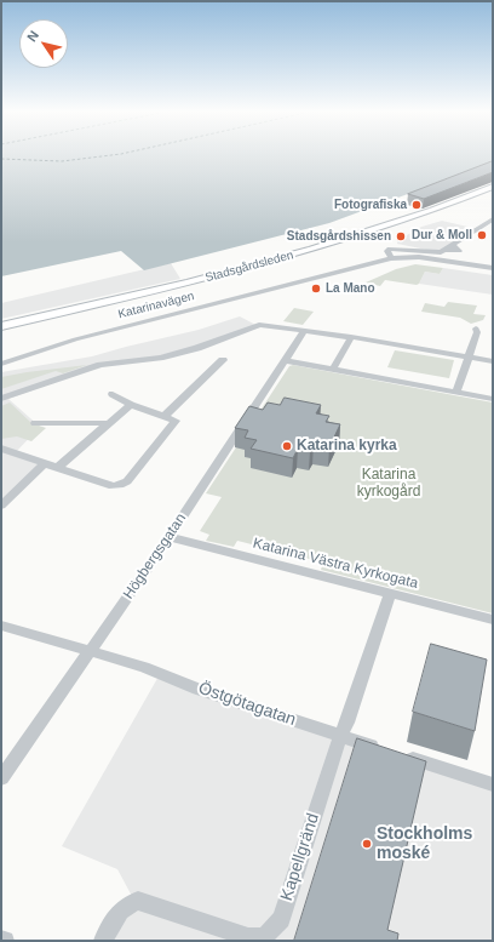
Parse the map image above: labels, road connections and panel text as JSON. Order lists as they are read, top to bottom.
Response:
{
  "streets": {
    "main road": ["Stadsgårdsleden"],
    "street": [
      "Katarinavägen",
      "Högbergsgatan",
      "Katarina Västra Kyrkogata",
      "Östgötagatan",
      "Kapellgränd"
    ]
  },
  "crossings": [
    ["Högbergsgatan", "Katarina Västra Kyrkogata"],
    ["Högbergsgatan", "Östgötagatan"],
    ["Katarina Västra Kyrkogata", "Kapellgränd"],
    ["Östgötagatan", "Kapellgränd"]
  ],
  "parks": ["Katarina kyrkogård"],
  "places": [
    "Fotografiska",
    "Dur & Moll",
    "Stadsgårdshissen",
    "La Mano",
    "Katarina kyrka",
    "Stockholms moské"
  ],
  "north": "top left"
}
